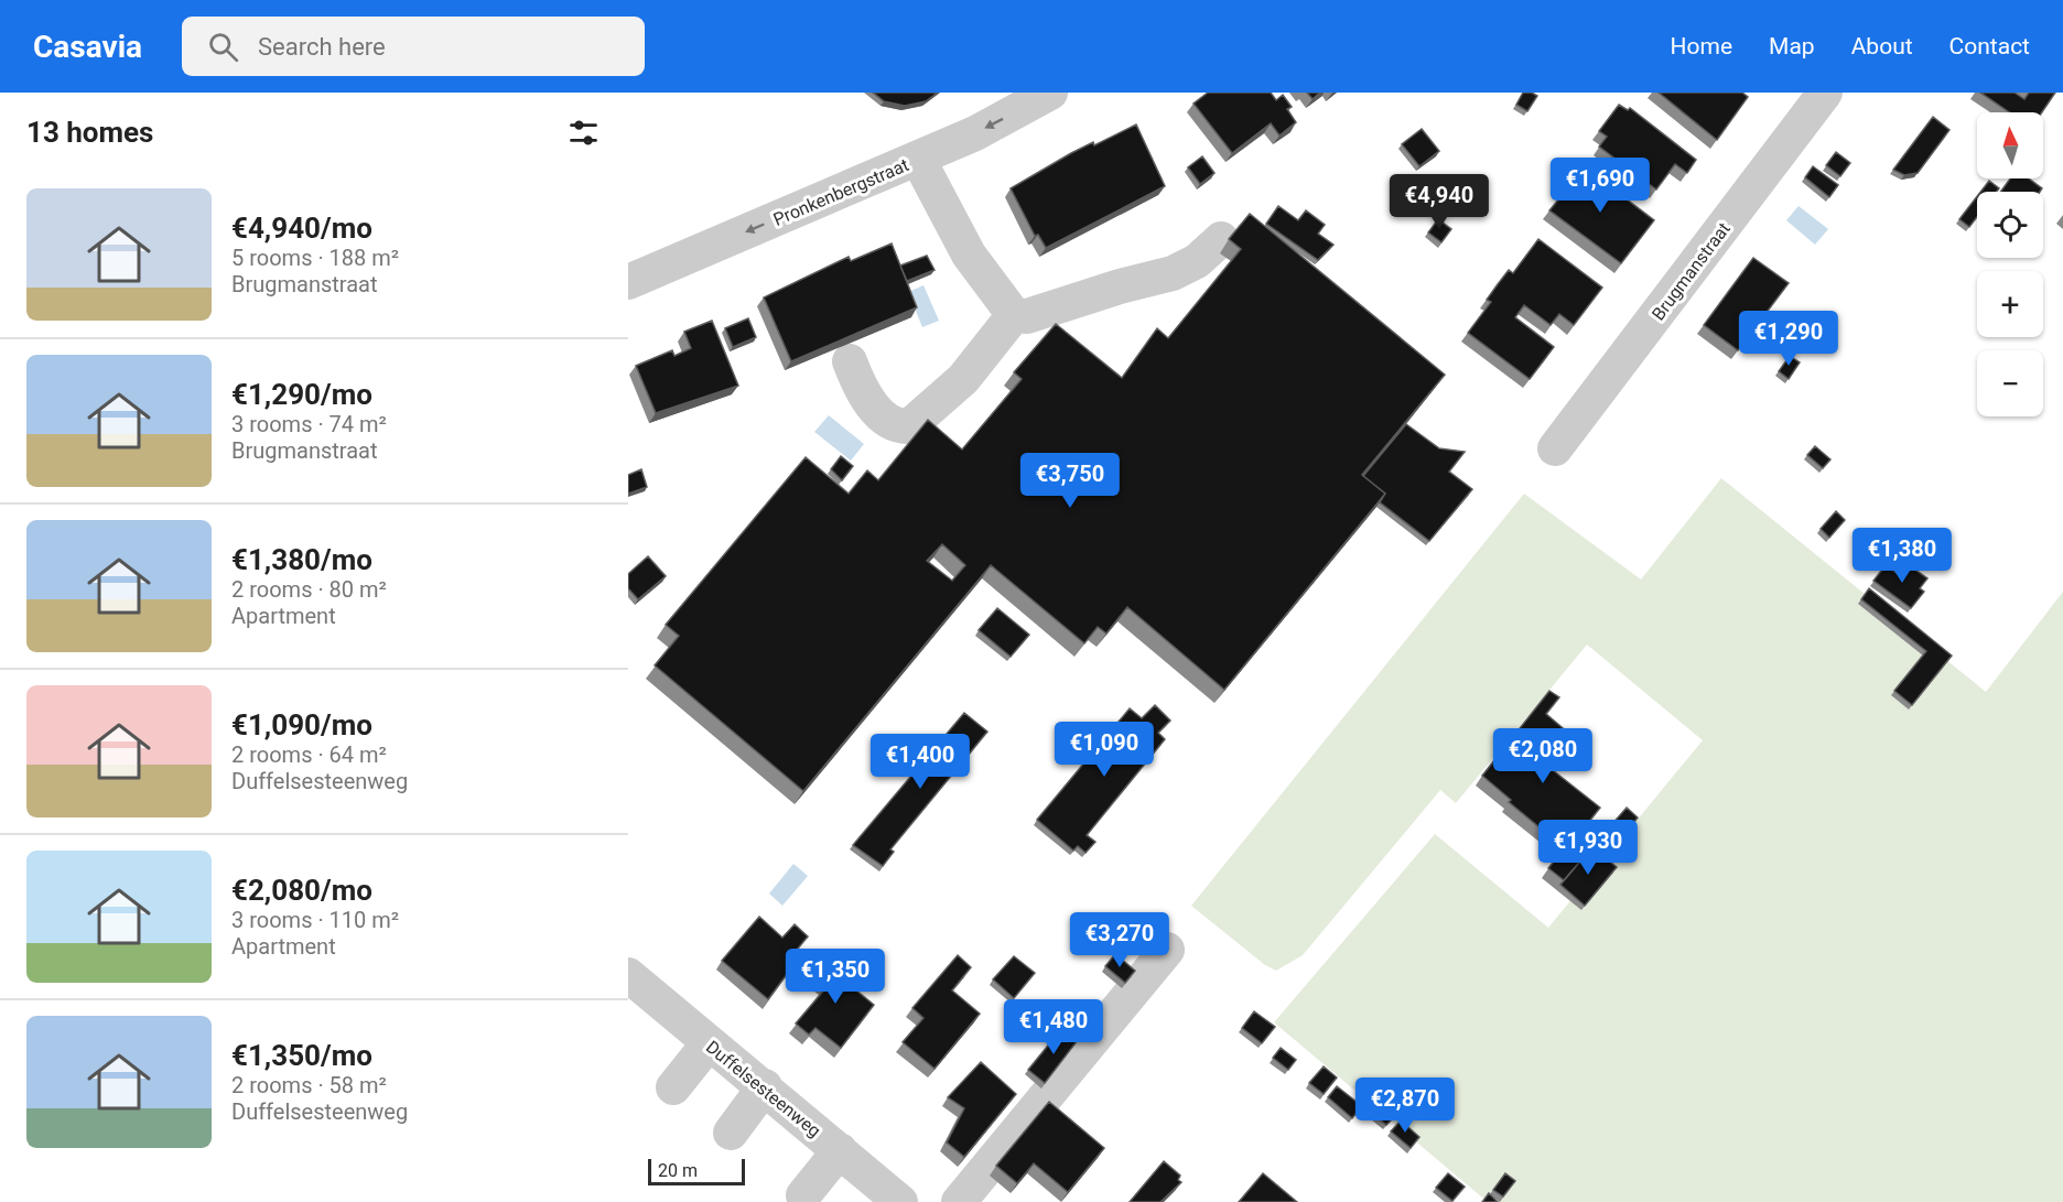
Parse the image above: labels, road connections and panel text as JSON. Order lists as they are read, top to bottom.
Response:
{
  "streets": {
    "street": ["Pronkenbergstraat", "Brugmanstraat", "Duffelsesteenweg"]
  },
  "scale_bar": "20 m",
  "north": "top",
  "page": {
    "header": "Casavia",
    "search": "Search here",
    "nav": [
      "Home",
      "Map",
      "About",
      "Contact"
    ],
    "heading": "13 homes",
    "map_buttons": ["+", "−"],
    "price": [
      "€1,690",
      "€4,940",
      "€1,290",
      "€3,750",
      "€1,380",
      "€1,090",
      "€2,080",
      "€1,400",
      "€1,930",
      "€3,270",
      "€1,350",
      "€1,480",
      "€2,870"
    ],
    "list": [
      {
        "name": "€4,940/mo",
        "note": "5 rooms · 188 m² · Brugmanstraat"
      },
      {
        "name": "€1,290/mo",
        "note": "3 rooms · 74 m² · Brugmanstraat"
      },
      {
        "name": "€1,380/mo",
        "note": "2 rooms · 80 m² · Apartment"
      },
      {
        "name": "€1,090/mo",
        "note": "2 rooms · 64 m² · Duffelsesteenweg"
      },
      {
        "name": "€2,080/mo",
        "note": "3 rooms · 110 m² · Apartment"
      },
      {
        "name": "€1,350/mo",
        "note": "2 rooms · 58 m² · Duffelsesteenweg"
      }
    ],
    "scale": "20 m"
  }
}
